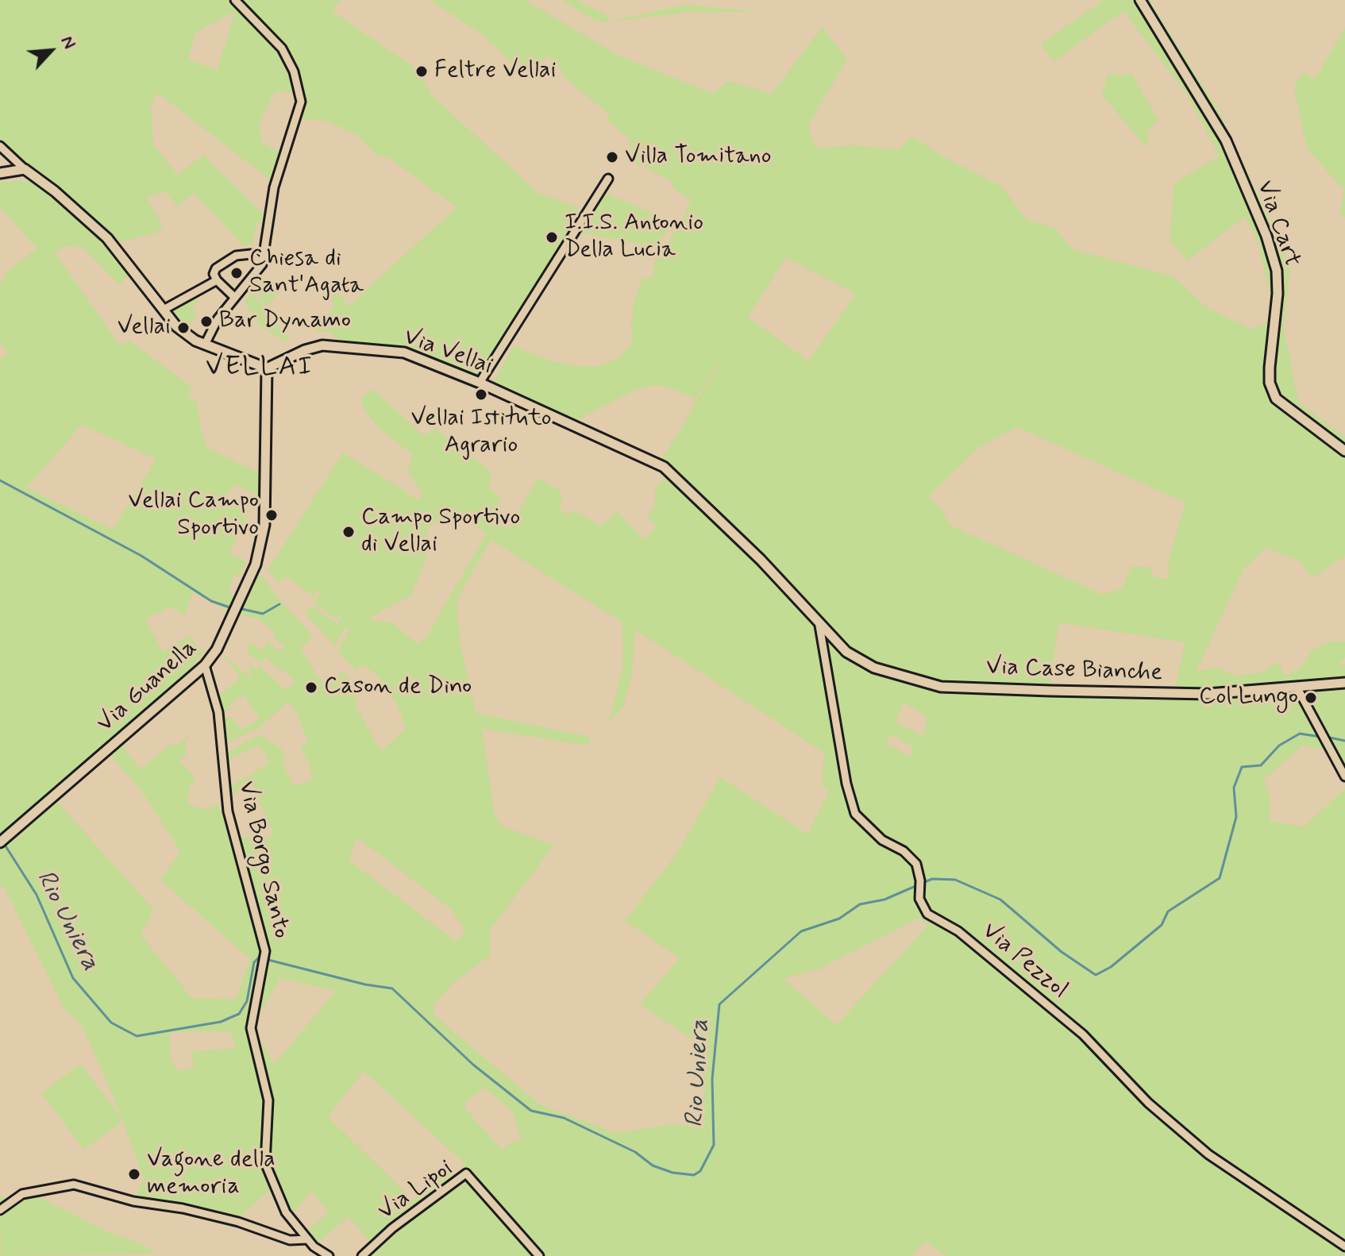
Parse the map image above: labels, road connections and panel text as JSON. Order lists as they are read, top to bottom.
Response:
{
  "streets": {
    "street": [
      "Via Cart",
      "Via Vellai",
      "Via Case Bianche",
      "Via Guanella",
      "Via Borgo Santo",
      "Via Pezzol",
      "Via Lipoi"
    ]
  },
  "crossings": [
    ["Via Vellai", "Via Case Bianche"],
    ["Via Vellai", "Via Guanella"],
    ["Via Vellai", "Via Pezzol"],
    ["Via Case Bianche", "Via Pezzol"],
    ["Via Guanella", "Via Borgo Santo"]
  ],
  "districts": ["VELLAI"],
  "water": ["Rio Uniera"],
  "places": [
    "Feltre Vellai",
    "Villa Tomitano",
    "I.I.S. Antonio Della Lucia",
    "Chiesa di Sant'Agata",
    "Bar Dynamo",
    "Vellai",
    "Vellai Istituto Agrario",
    "Vellai Campo Sportivo",
    "Campo Sportivo di Vellai",
    "Cason de Dino",
    "Col Lungo",
    "Vagone della memoria"
  ],
  "north": "top right"
}
